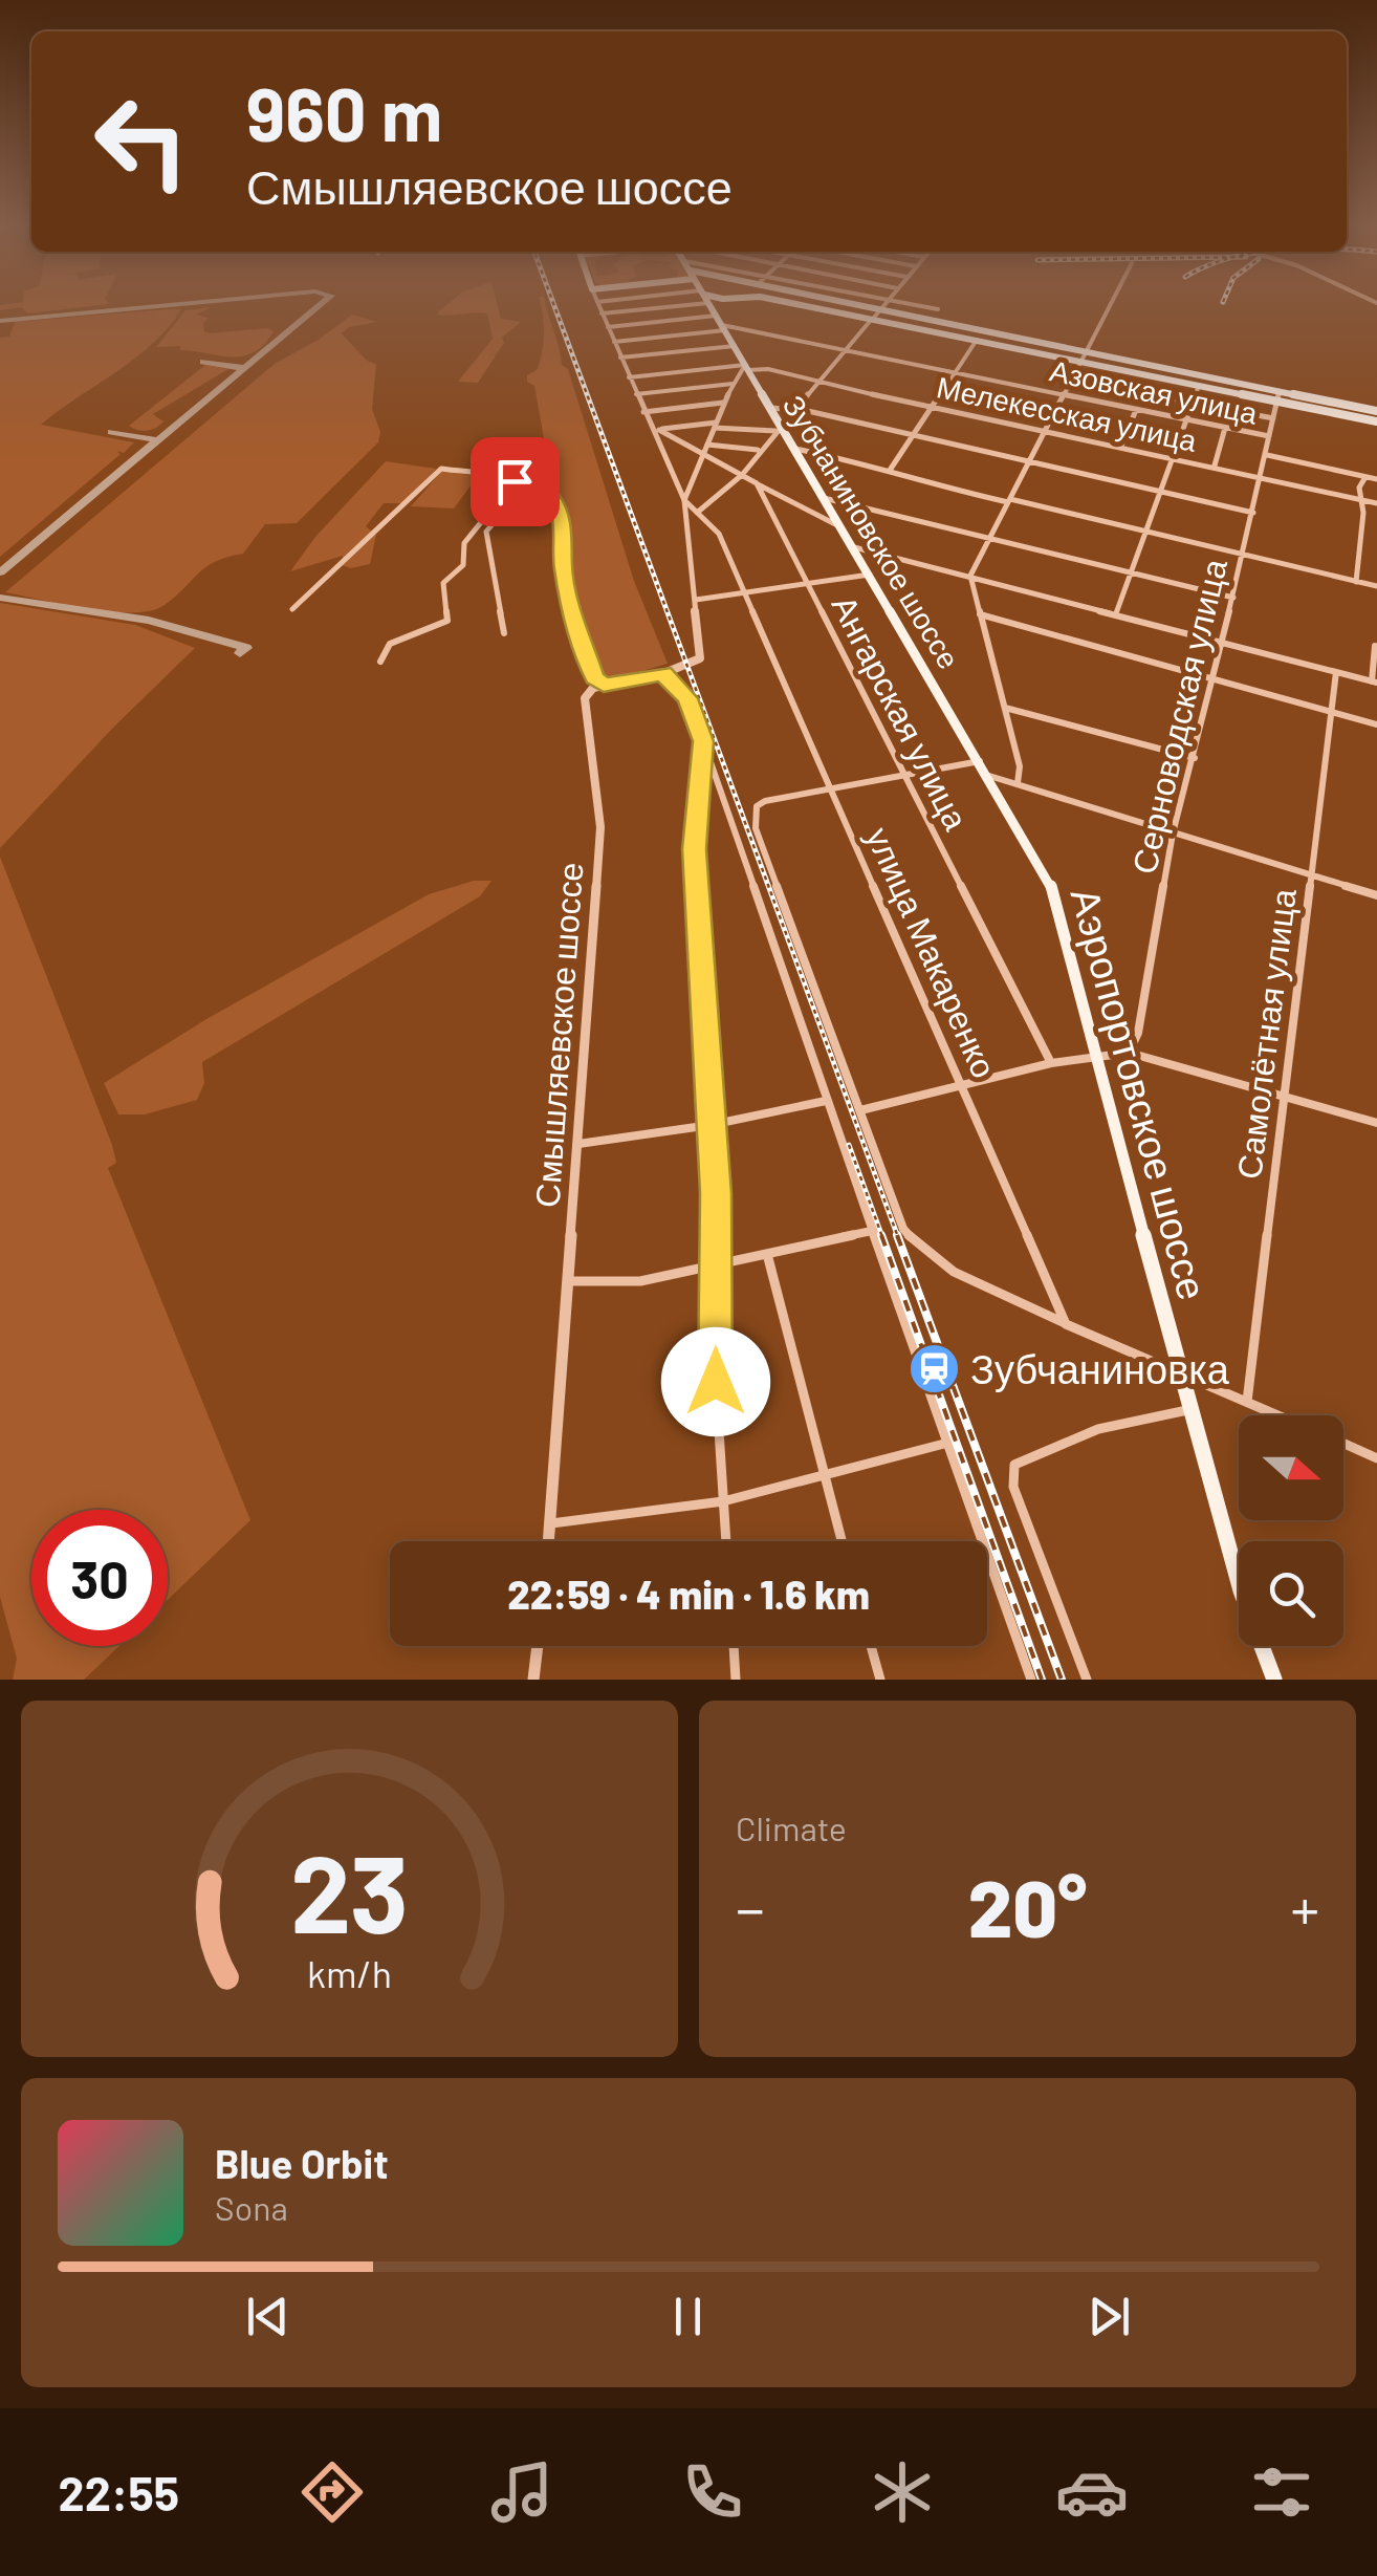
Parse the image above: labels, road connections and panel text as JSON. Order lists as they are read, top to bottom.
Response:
{
  "streets": {
    "main road": ["Зубчаниновское шоссе", "Аэропортовское шоссе"],
    "street": [
      "Азовская улица",
      "Мелекесская улица",
      "Ангарская улица",
      "Серноводская улица",
      "улица Макаренко",
      "Самолётная улица",
      "Смышляевское шоссе"
    ]
  },
  "crossings": [
    ["Азовская улица", "Зубчаниновское шоссе"],
    ["Азовская улица", "Серноводская улица"],
    ["Азовская улица", "улица Макаренко"],
    ["Мелекесская улица", "Зубчаниновское шоссе"],
    ["Мелекесская улица", "Серноводская улица"],
    ["Мелекесская улица", "улица Макаренко"],
    ["Зубчаниновское шоссе", "Аэропортовское шоссе"],
    ["Ангарская улица", "улица Макаренко"]
  ],
  "places": {
    "station": ["Зубчаниновка"]
  },
  "north": "right",
  "page": {
    "turn": ["960 m", "Смышляевское шоссе"],
    "limit": "30",
    "trip": "22:59 · 4 min · 1.6 km",
    "tile": "Climate",
    "heat": ["−", "20°", "+"],
    "song": ["Blue Orbit", "Sona"],
    "tabs": "22:55",
    "gauge": ["23", "km/h"]
  }
}
